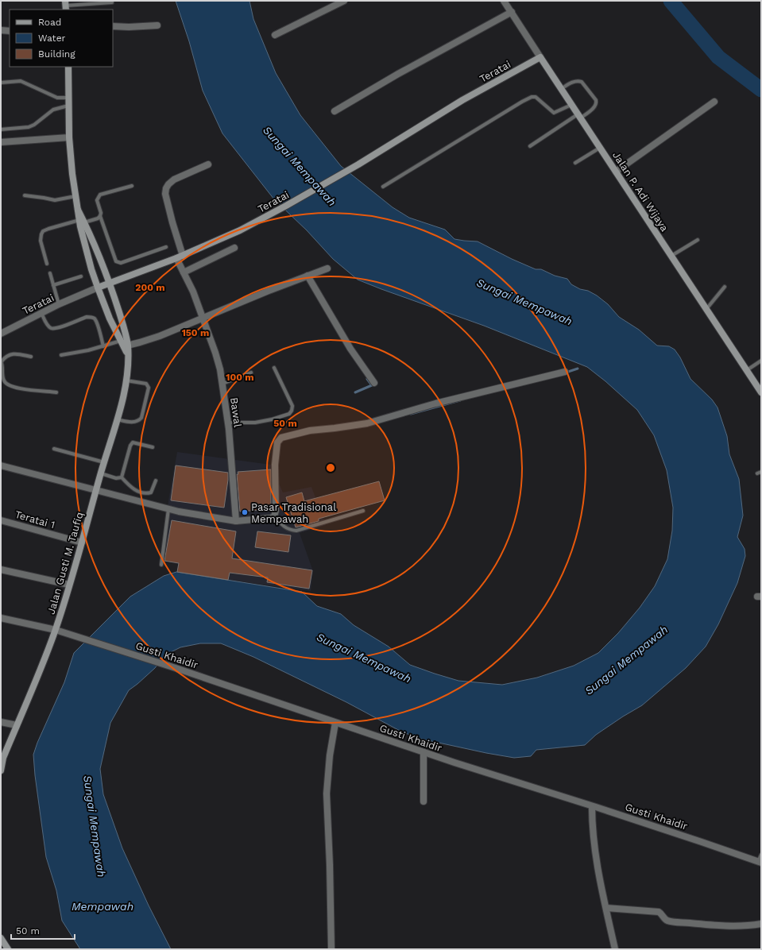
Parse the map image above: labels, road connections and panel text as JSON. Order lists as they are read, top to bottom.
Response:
{
  "streets": {
    "main road": ["Teratai", "Jalan P. Adi Wijaya", "Jalan Gusti M. Taufiq"],
    "street": ["Bawal", "Teratai 1", "Gusti Khaidir"]
  },
  "crossings": [
    ["Teratai", "Jalan P. Adi Wijaya"],
    ["Teratai", "Bawal"],
    ["Teratai", "Jalan Gusti M. Taufiq"],
    ["Teratai 1", "Jalan Gusti M. Taufiq"],
    ["Jalan Gusti M. Taufiq", "Gusti Khaidir"]
  ],
  "water": ["Sungai Mempawah", "Mempawah"],
  "places": ["Pasar Tradisional Mempawah"],
  "legend": ["Road", "Water", "Building"],
  "scale_bar": "50 m",
  "rings": [
    "200 m",
    "150 m",
    "100 m",
    "50 m"
  ]
}
